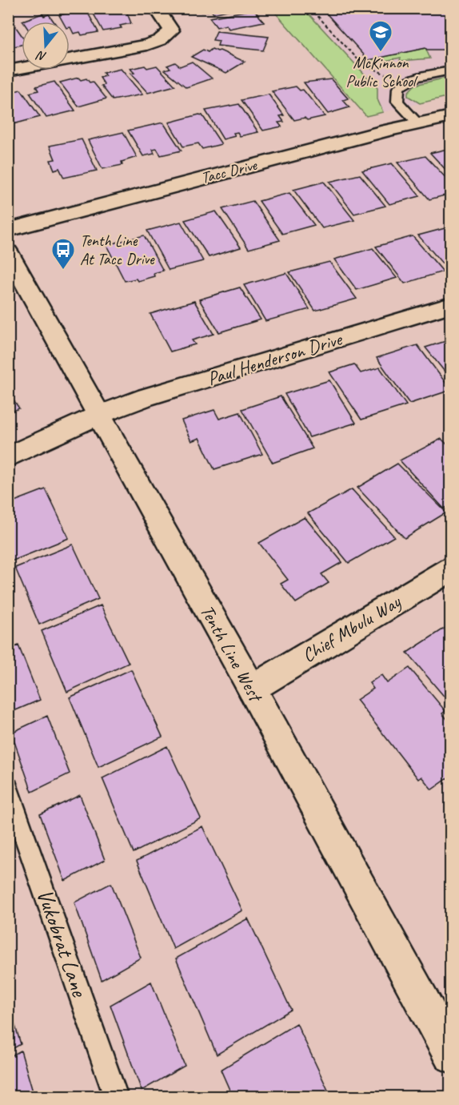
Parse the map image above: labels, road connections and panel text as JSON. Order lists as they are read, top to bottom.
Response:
{
  "streets": {
    "street": [
      "Tacc Drive",
      "Paul Henderson Drive",
      "Chief Mbulu Way",
      "Tenth Line West"
    ],
    "lane": ["Vukobrat Lane"]
  },
  "crossings": [
    ["Paul Henderson Drive", "Tenth Line West"],
    ["Chief Mbulu Way", "Tenth Line West"]
  ],
  "places": {
    "school or university": ["McKinnon Public School"],
    "bus stop": ["Tenth Line At Tacc Drive"]
  },
  "north": "bottom"
}
